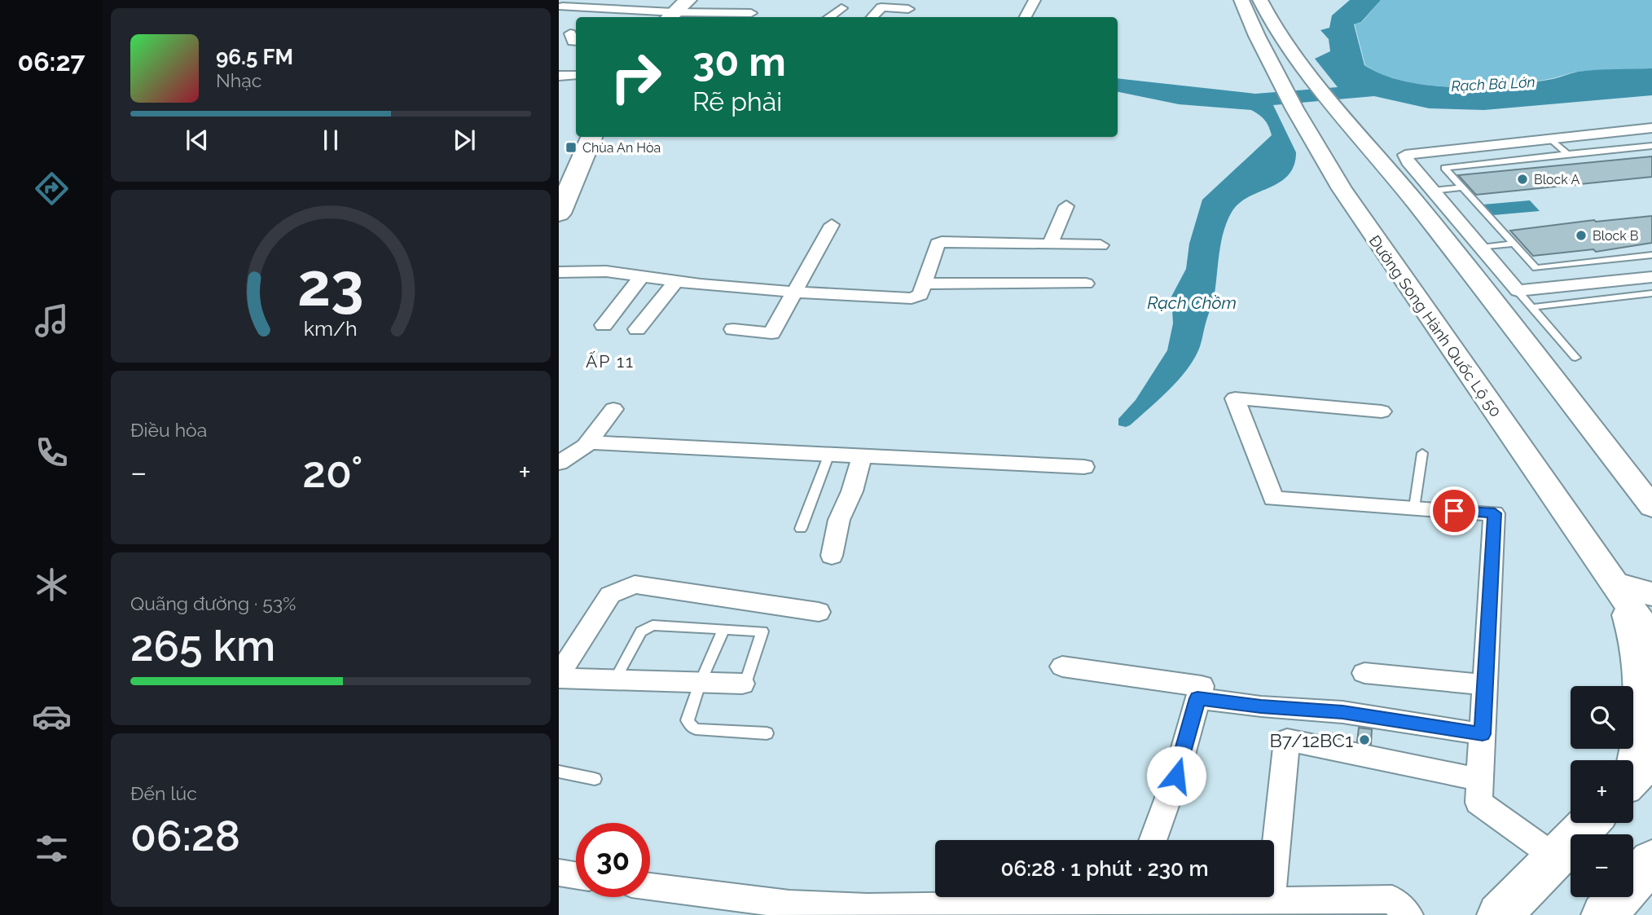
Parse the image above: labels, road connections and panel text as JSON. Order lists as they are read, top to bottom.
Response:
{
  "streets": {
    "main road": ["Đường Song Hành Quốc Lộ 50"]
  },
  "districts": ["ẤP 11"],
  "water": ["Rạch Bà Lớn", "Rạch Chồm"],
  "places": {
    "transit": ["Chùa An Hòa"],
    "other": ["Block A", "Block B", "B7/12BC1"]
  },
  "page": {
    "tabs": "06:27",
    "turn": ["30 m", "Rẽ phải"],
    "song": ["96.5 FM", "Nhạc"],
    "tile": [
      "Điều hòa",
      ["Quãng đường · 53%", "265 km"],
      ["Đến lúc", "06:28"]
    ],
    "heat": ["−", "20°", "+"],
    "map_buttons": ["+", "−"],
    "limit": "30",
    "trip": "06:28 · 1 phút · 230 m",
    "gauge": ["23", "km/h"]
  }
}
